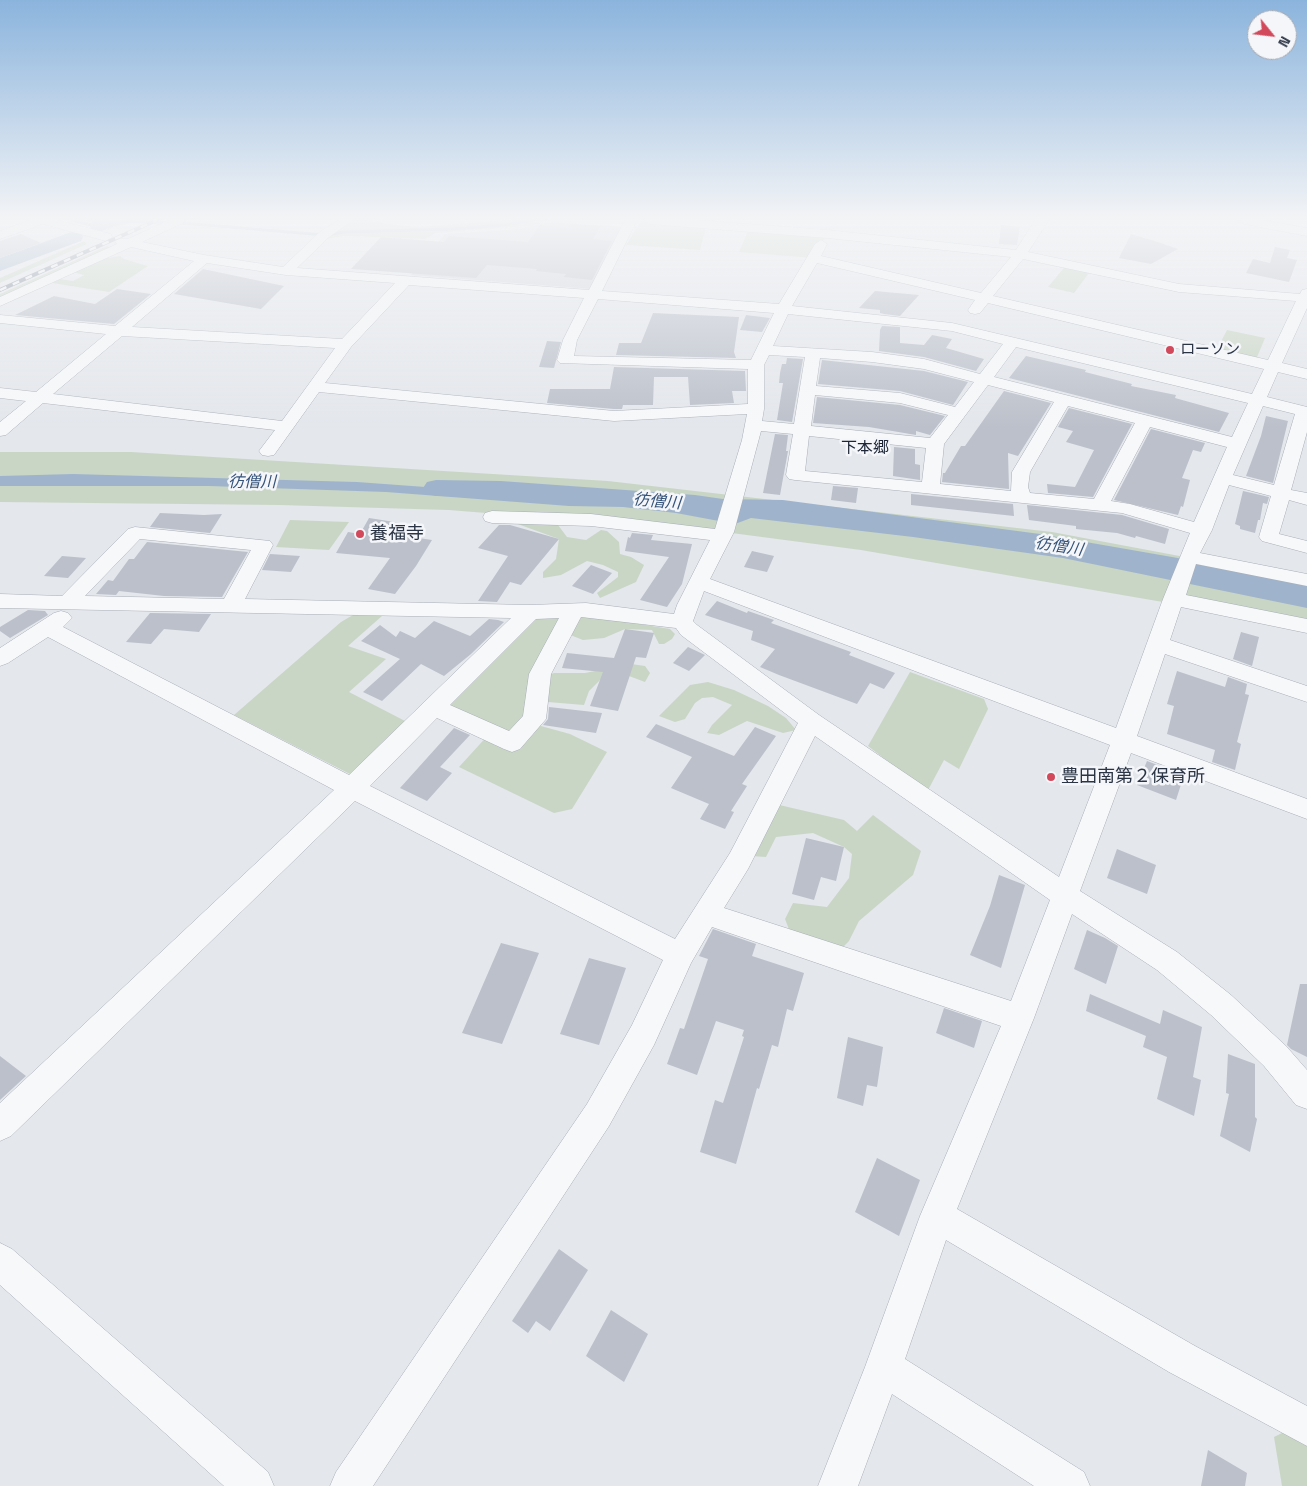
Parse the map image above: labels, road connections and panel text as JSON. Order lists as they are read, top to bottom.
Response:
{
  "districts": ["下本郷"],
  "water": ["彷僧川"],
  "places": ["ローソン", "養福寺", "豊田南第２保育所"],
  "north": "bottom right"
}
